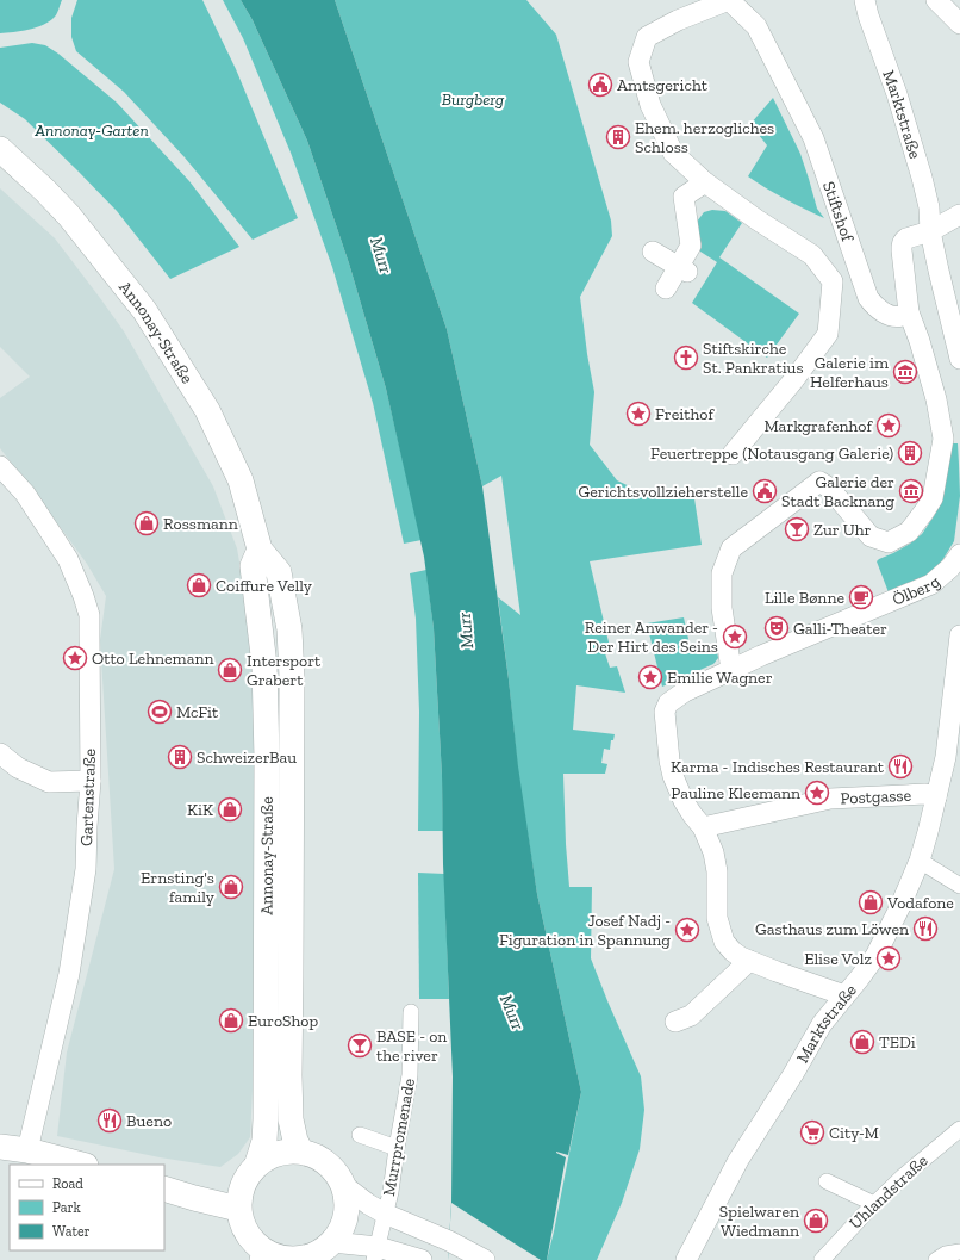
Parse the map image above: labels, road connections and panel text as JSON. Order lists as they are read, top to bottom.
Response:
{
  "streets": {
    "street": [
      "Marktstraße",
      "Stiftshof",
      "Annonay-Straße",
      "Ölberg",
      "Postgasse",
      "Gartenstraße",
      "Murrpromenade",
      "Uhlandstraße"
    ]
  },
  "crossings": [
    ["Marktstraße", "Ölberg"],
    ["Marktstraße", "Postgasse"],
    ["Ölberg", "Postgasse"]
  ],
  "water": ["Murr"],
  "parks": ["Burgberg", "Annonay-Garten"],
  "places": {
    "public building": ["Amtsgericht", "Gerichtsvollzieherstelle"],
    "building": ["Ehem. herzogliches Schloss", "Feuertreppe (Notausgang Galerie)", "SchweizerBau"],
    "church": ["Stiftskirche St. Pankratius"],
    "museum": ["Galerie im Helferhaus", "Galerie der Stadt Backnang"],
    "place": [
      "Freithof",
      "Markgrafenhof",
      "Reiner Anwander - Der Hirt des Seins",
      "Otto Lehnemann",
      "Emilie Wagner",
      "Pauline Kleemann",
      "Josef Nadj - Figuration in Spannung",
      "Elise Volz"
    ],
    "shop": [
      "Rossmann",
      "Coiffure Velly",
      "Intersport Grabert",
      "KiK",
      "Ernsting's family",
      "Vodafone",
      "EuroShop",
      "TEDi",
      "Spielwaren Wiedmann"
    ],
    "bar": ["Zur Uhr", "BASE - on the river"],
    "cafe": ["Lille Bønne"],
    "theatre": ["Galli-Theater"],
    "sports": ["McFit"],
    "restaurant": ["Karma - Indisches Restaurant", "Gasthaus zum Löwen", "Bueno"],
    "supermarket": ["City-M"]
  },
  "legend": ["Road", "Park", "Water"]
}
